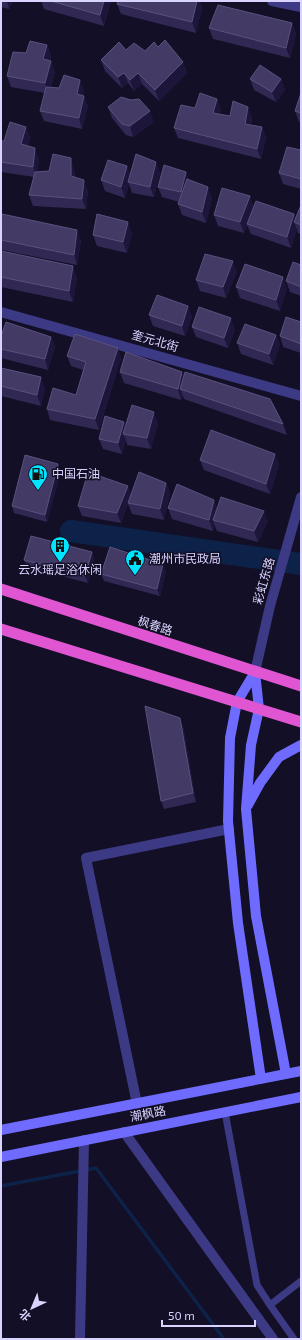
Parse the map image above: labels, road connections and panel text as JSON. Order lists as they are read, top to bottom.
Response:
{
  "streets": {
    "highway": ["枫春路"],
    "main road": ["潮枫路"],
    "street": ["奎元北街", "彩虹东路"]
  },
  "crossings": [
    ["彩虹东路", "枫春路"]
  ],
  "places": {
    "fuel station": ["中国石油"],
    "building": ["云水瑶足浴休闲"],
    "public building": ["潮州市民政局"]
  },
  "scale_bar": "50 m",
  "north": "bottom left"
}
